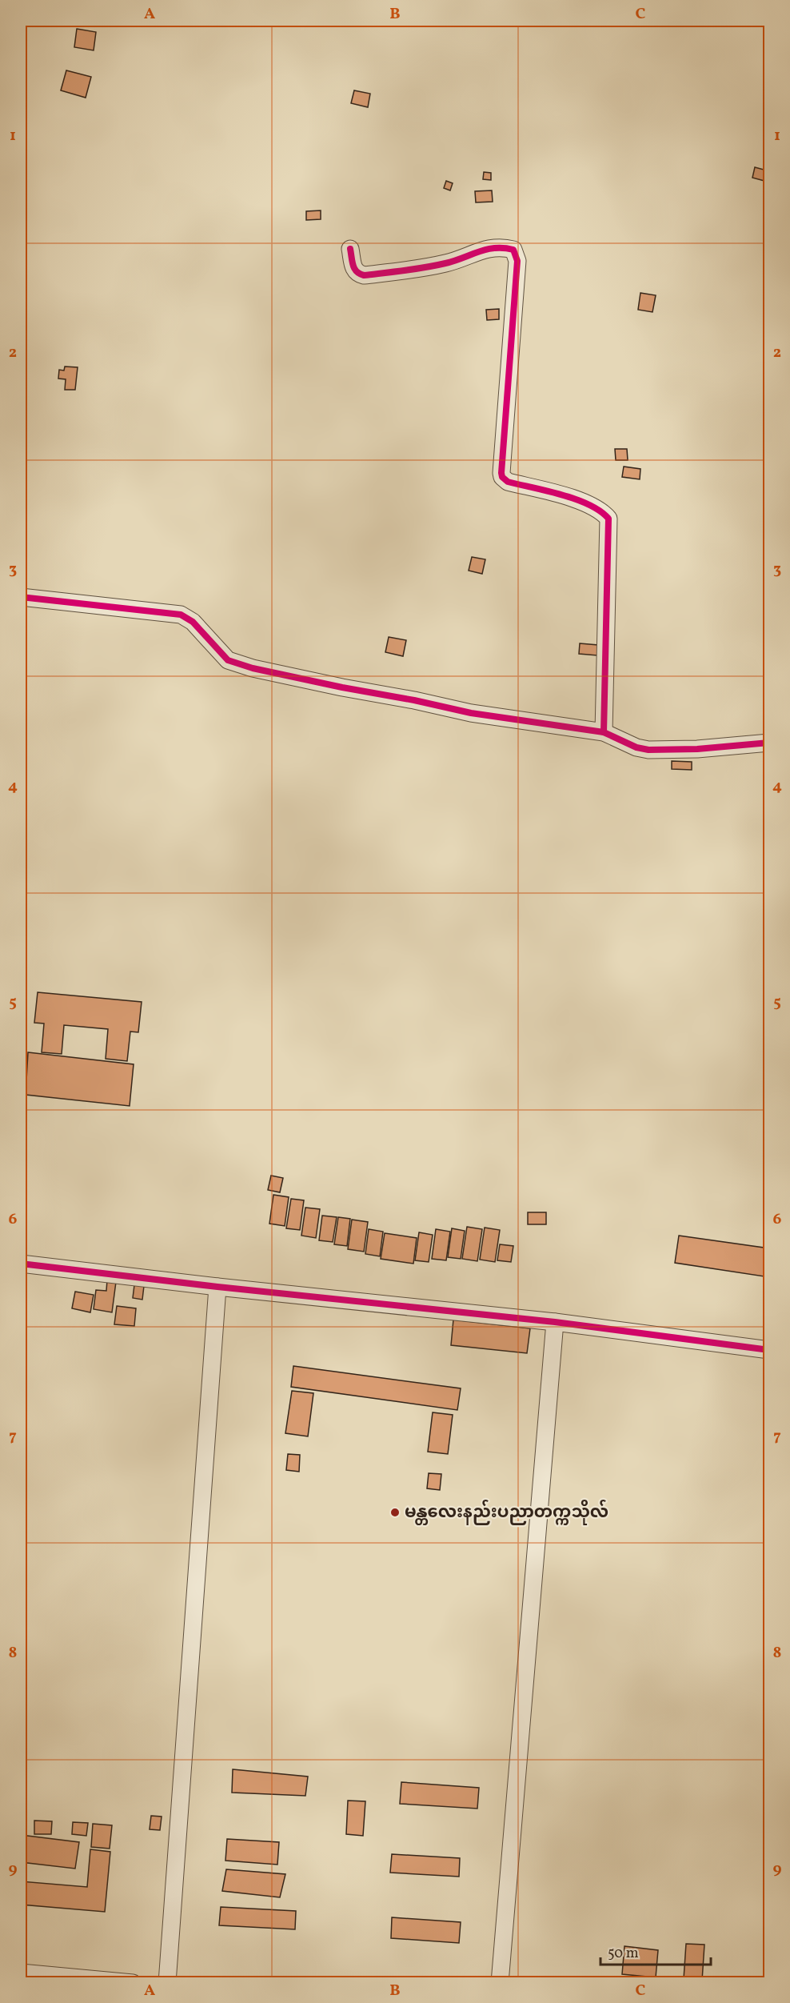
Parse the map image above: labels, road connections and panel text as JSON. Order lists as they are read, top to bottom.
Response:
{
  "places": ["မန္တလေးနည်းပညာတက္ကသိုလ်"],
  "scale_bar": "50 m",
  "grid": {
    "columns": ["A", "B", "C"],
    "rows": [
      "1",
      "2",
      "3",
      "4",
      "5",
      "6",
      "7",
      "8",
      "9"
    ]
  }
}
